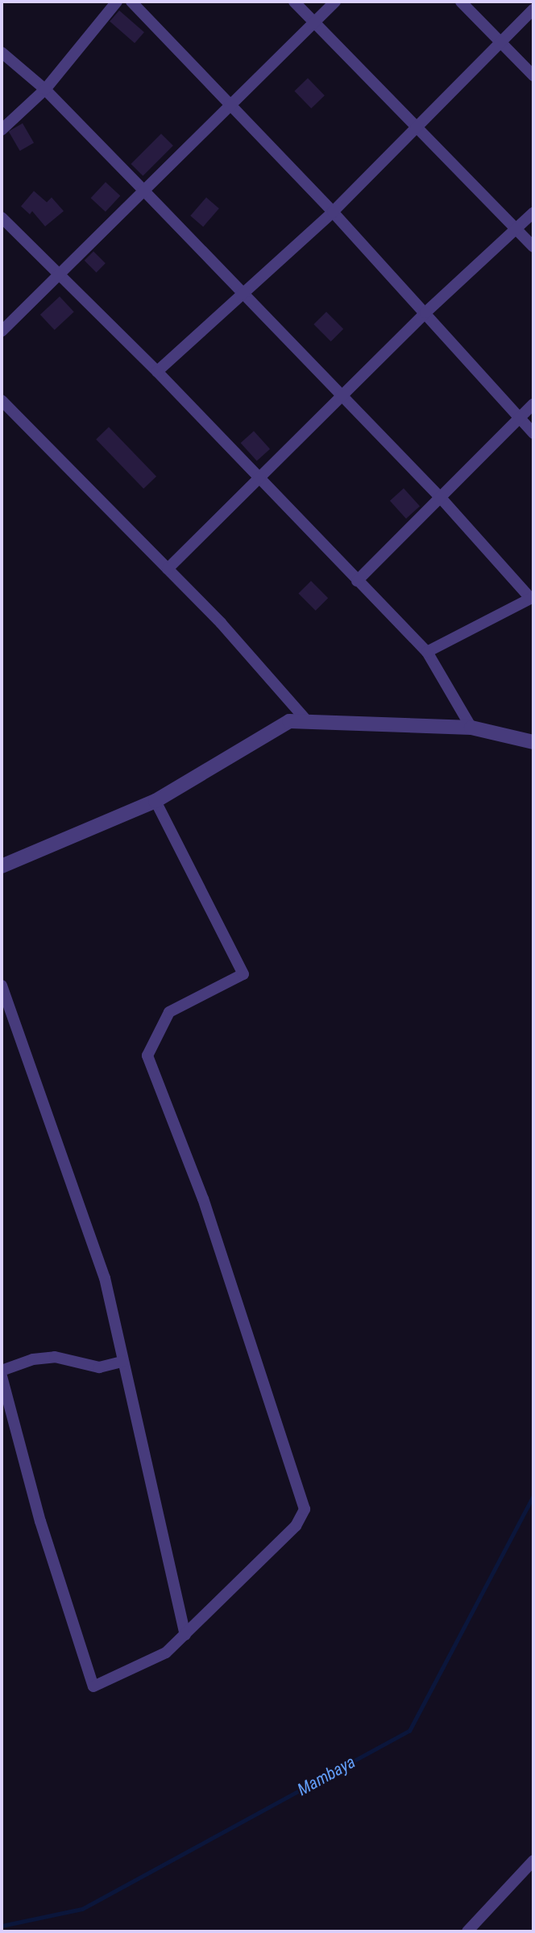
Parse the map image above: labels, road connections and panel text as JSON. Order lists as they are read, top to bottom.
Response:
{
  "water": ["Mambaya"]
}
